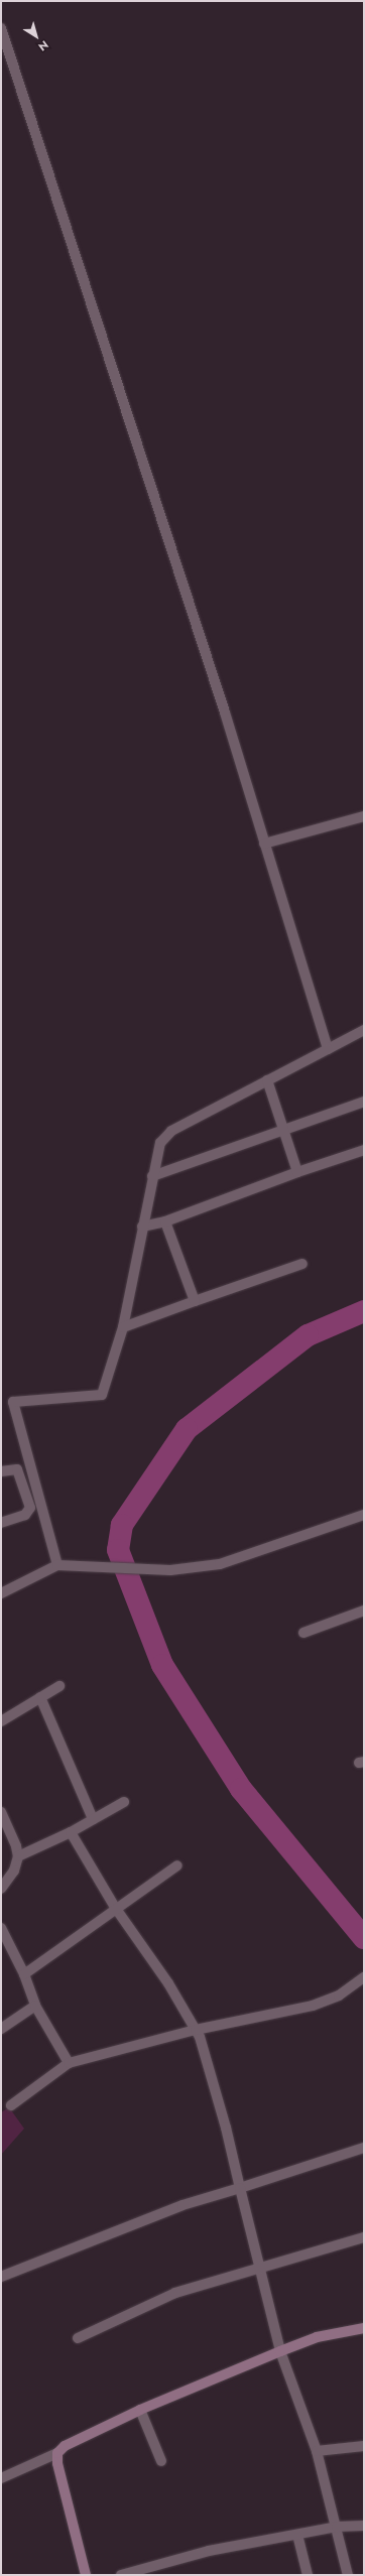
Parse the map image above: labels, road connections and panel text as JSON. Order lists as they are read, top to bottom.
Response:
{
  "north": "bottom right"
}
